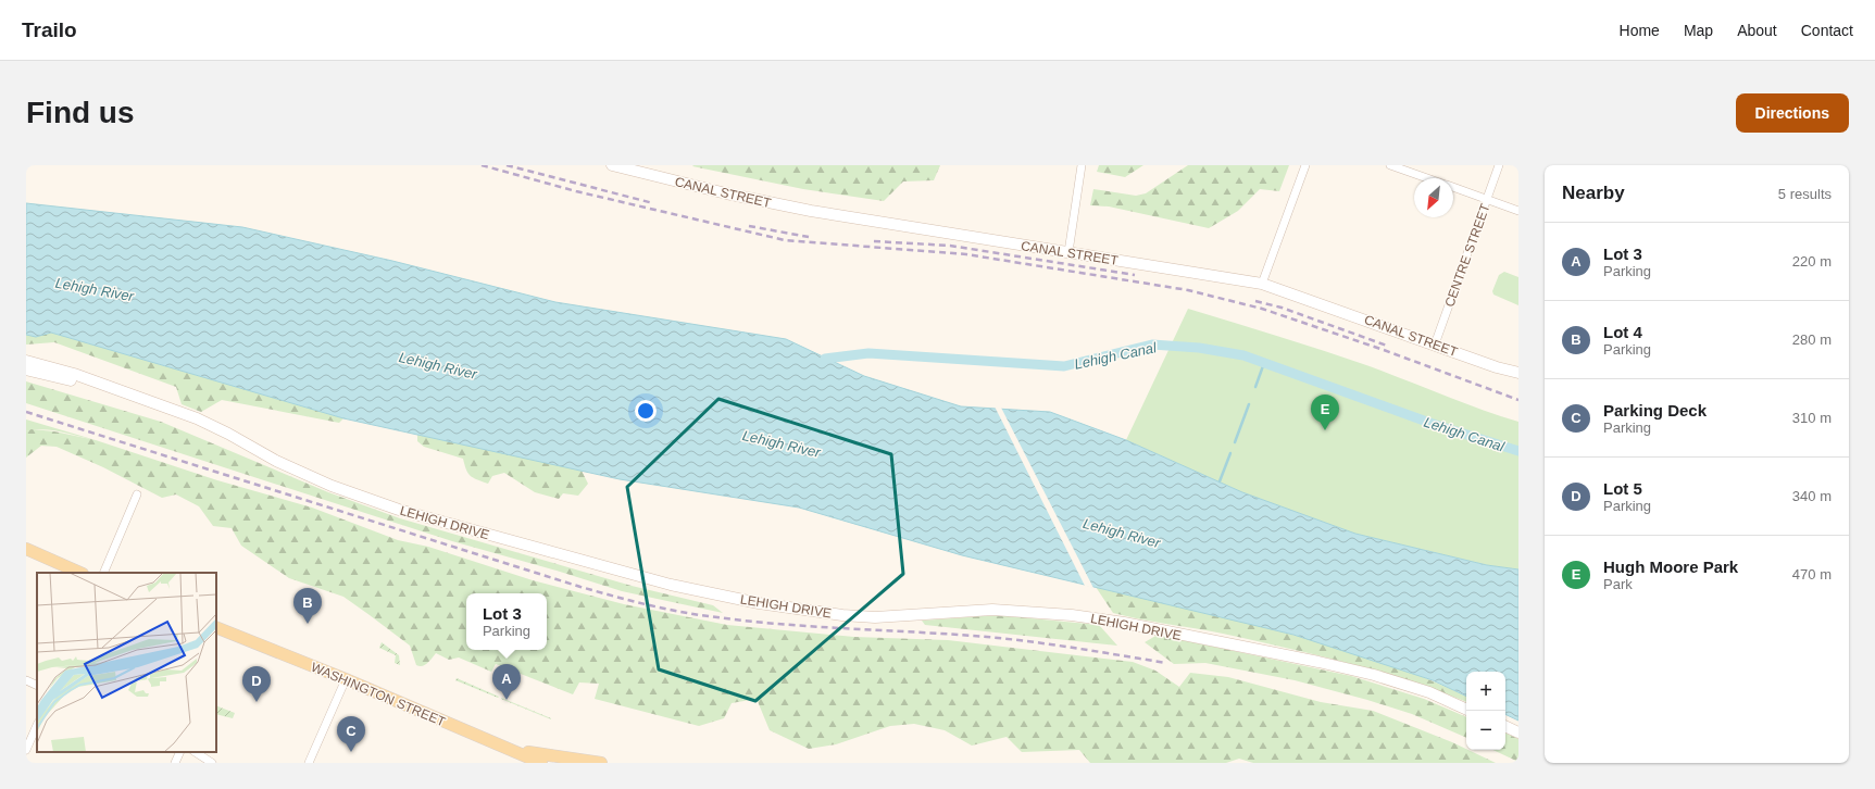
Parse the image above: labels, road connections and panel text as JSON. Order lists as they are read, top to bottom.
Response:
{
  "streets": {
    "main road": ["WASHINGTON STREET"],
    "street": ["CANAL STREET", "CENTRE STREET", "LEHIGH DRIVE"]
  },
  "crossings": [
    ["CANAL STREET", "CENTRE STREET"]
  ],
  "water": ["Lehigh River", "Lehigh Canal"],
  "north": "bottom left",
  "page": {
    "header": "Trailo",
    "nav": [
      "Home",
      "Map",
      "About",
      "Contact"
    ],
    "buttons": "Directions",
    "title": "Find us",
    "heading": ["Nearby", "5 results"],
    "list": [
      {
        "mark": "A",
        "name": "Lot 3",
        "note": "Parking",
        "value": "220 m"
      },
      {
        "mark": "B",
        "name": "Lot 4",
        "note": "Parking",
        "value": "280 m"
      },
      {
        "mark": "C",
        "name": "Parking Deck",
        "note": "Parking",
        "value": "310 m"
      },
      {
        "mark": "D",
        "name": "Lot 5",
        "note": "Parking",
        "value": "340 m"
      },
      {
        "mark": "E",
        "name": "Hugh Moore Park",
        "note": "Park",
        "value": "470 m"
      }
    ],
    "pins": [
      "E",
      "B",
      "A",
      "D",
      "C"
    ],
    "popup": ["Lot 3", "Parking"],
    "map_buttons": ["+", "−"]
  }
}
